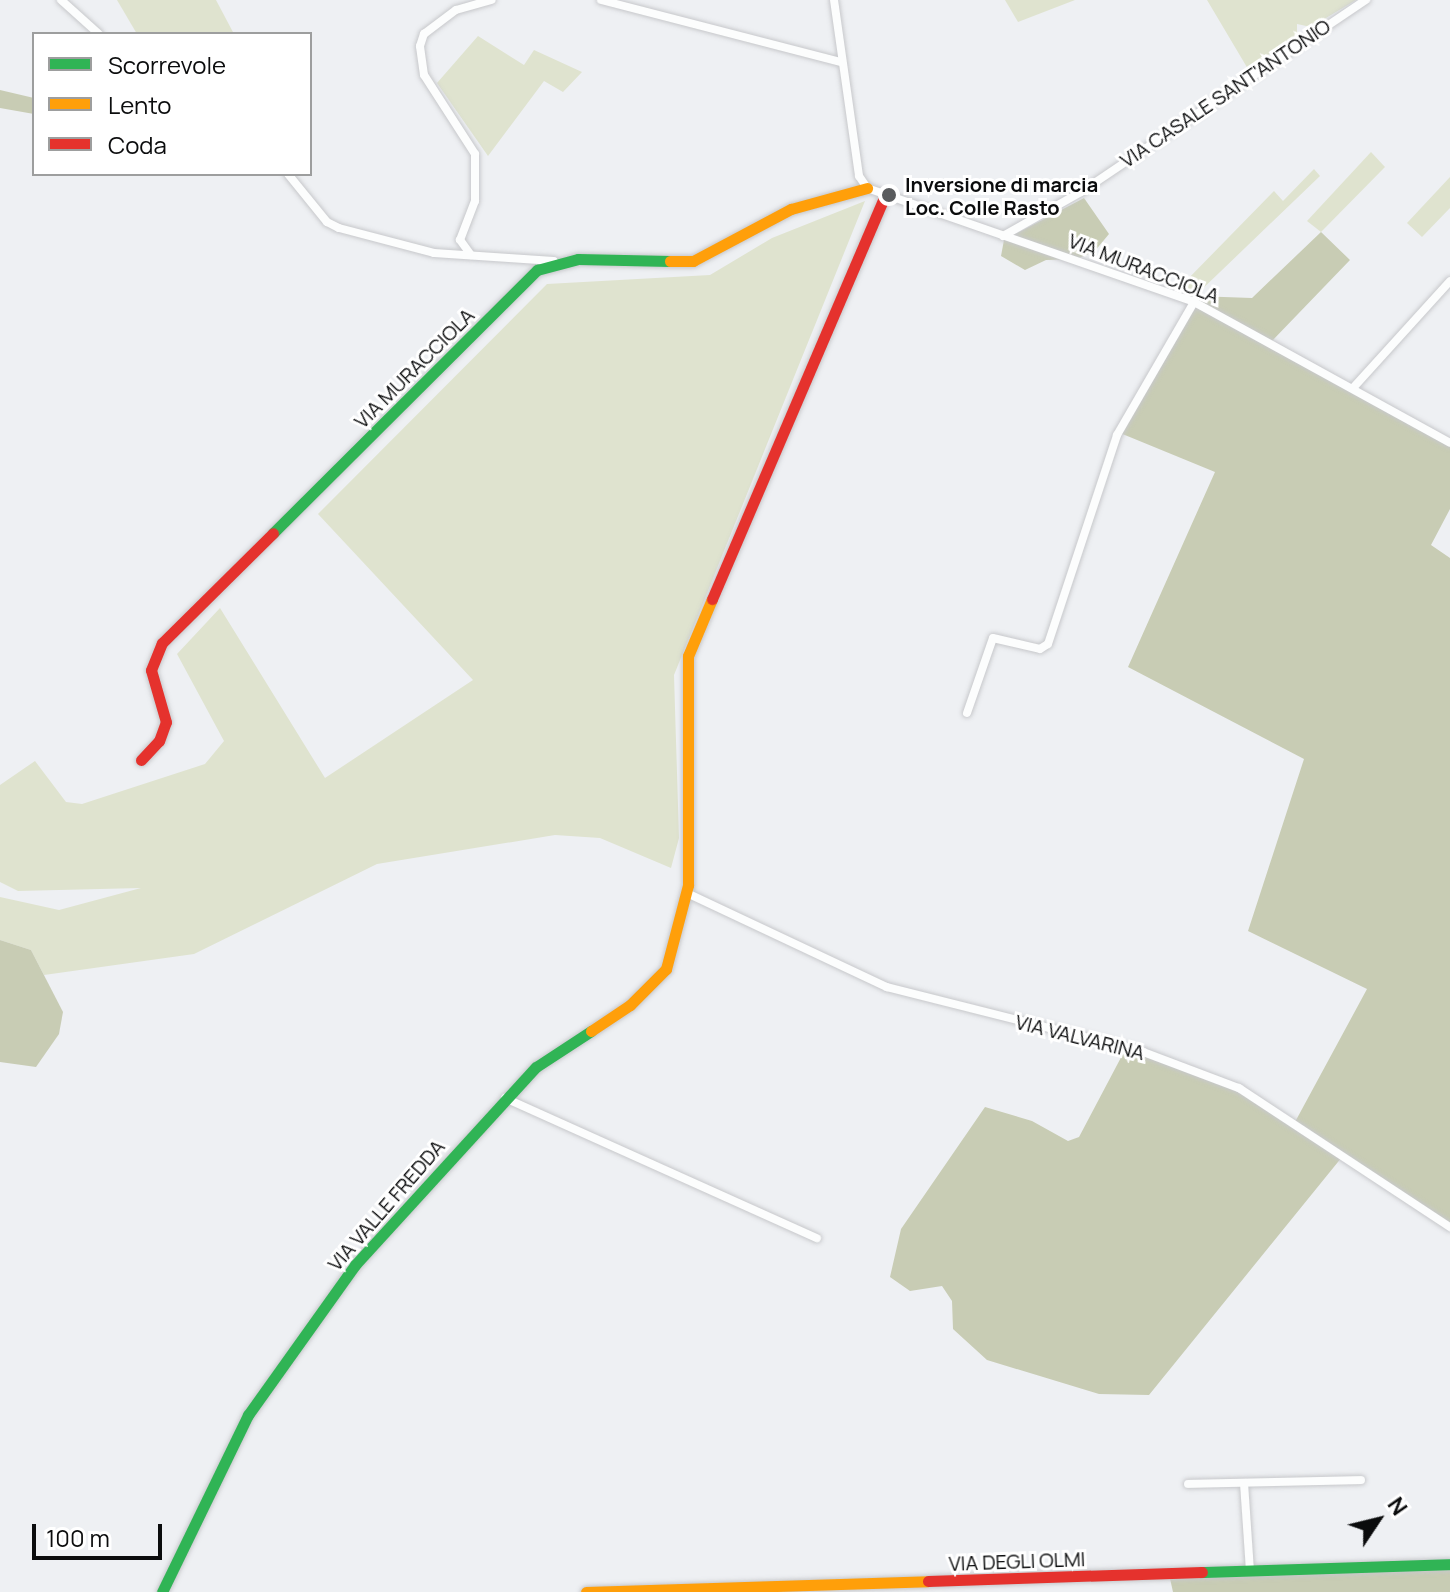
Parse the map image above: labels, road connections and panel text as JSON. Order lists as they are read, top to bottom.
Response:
{
  "streets": {
    "street": [
      "VIA CASALE SANT'ANTONIO",
      "VIA MURACCIOLA",
      "VIA VALVARINA",
      "VIA VALLE FREDDA",
      "VIA DEGLI OLMI"
    ]
  },
  "crossings": [
    ["VIA CASALE SANT'ANTONIO", "VIA MURACCIOLA"],
    ["VIA MURACCIOLA", "VIA VALLE FREDDA"],
    ["VIA VALVARINA", "VIA VALLE FREDDA"]
  ],
  "places": ["Inversione di marcia Loc. Colle Rasto"],
  "legend": ["Scorrevole", "Lento", "Coda"],
  "scale_bar": "100 m",
  "north": "top right"
}
